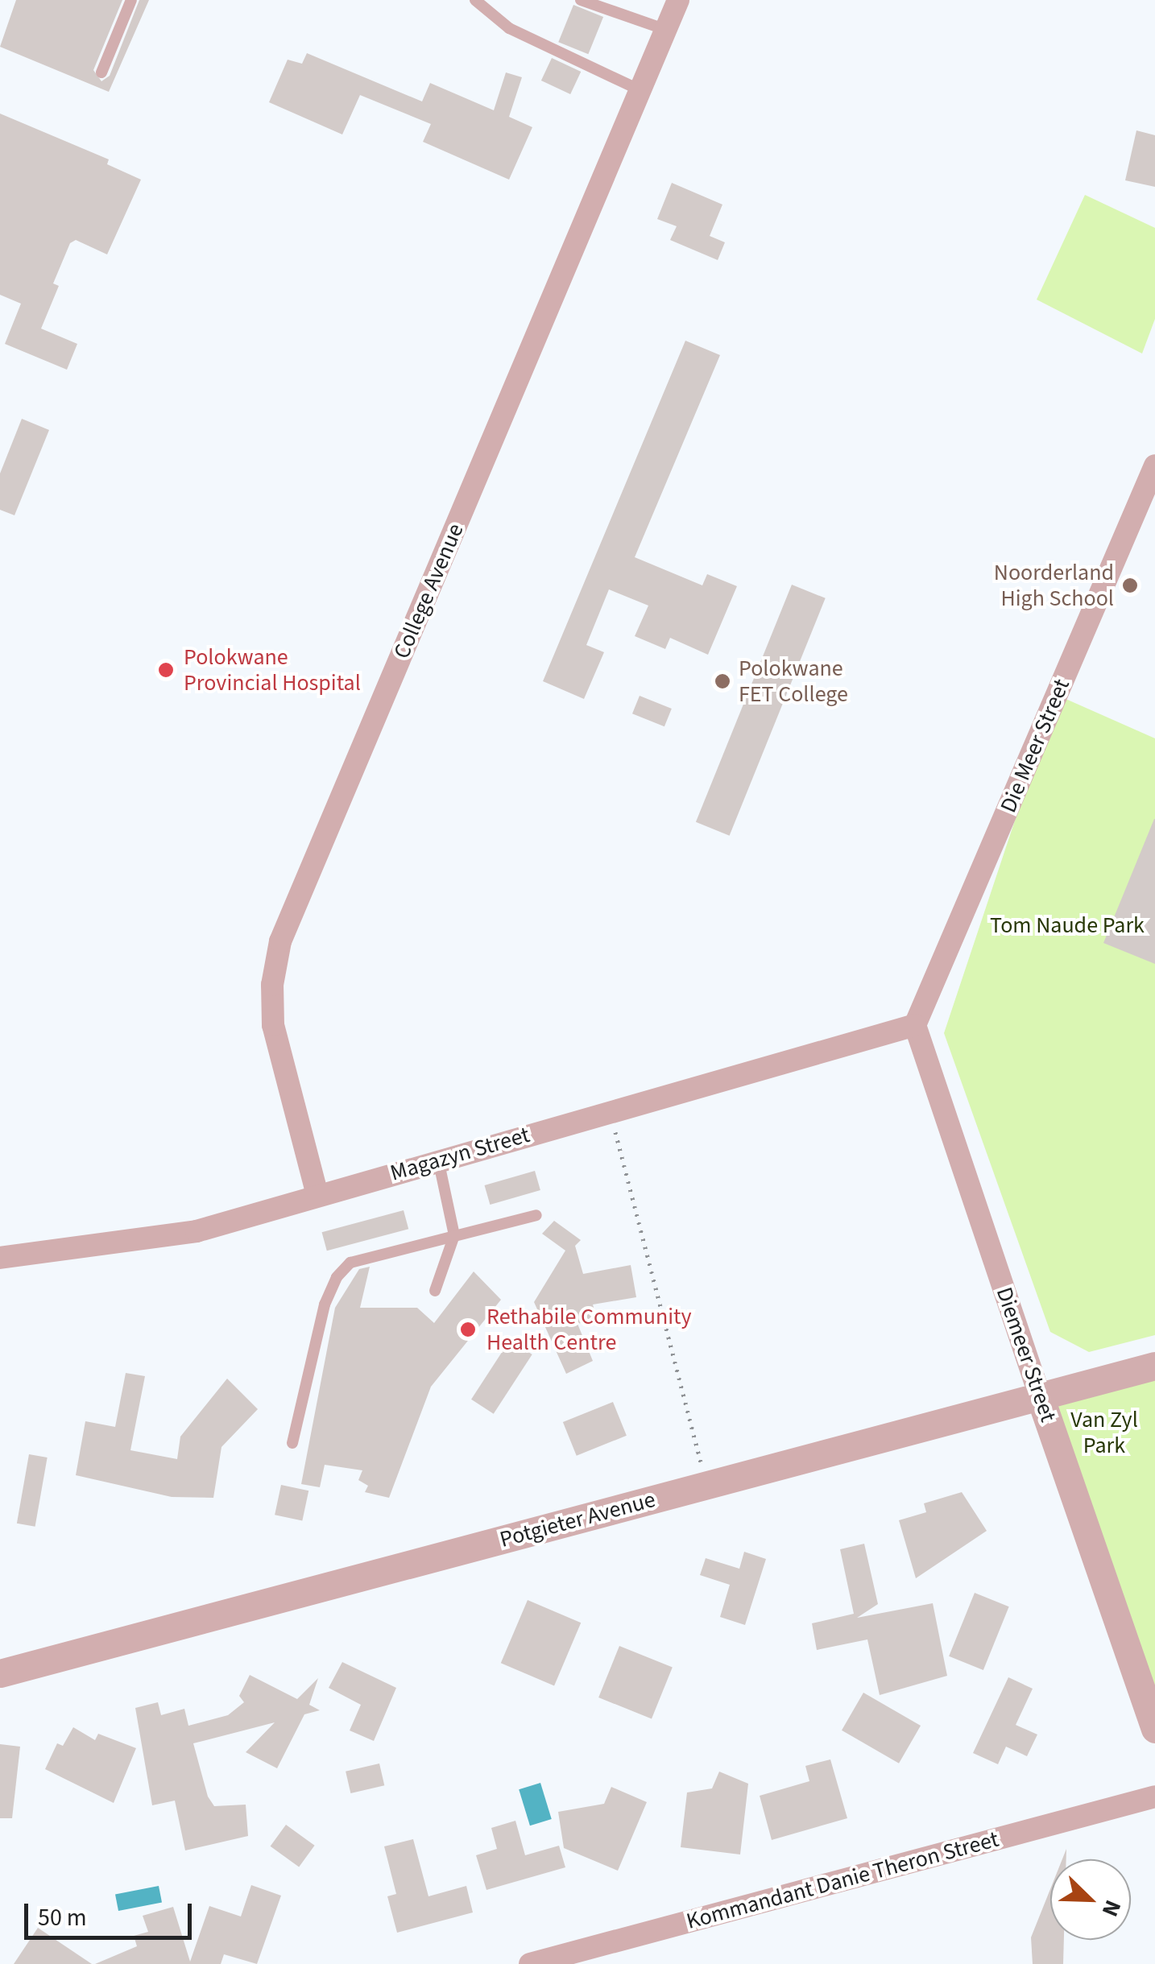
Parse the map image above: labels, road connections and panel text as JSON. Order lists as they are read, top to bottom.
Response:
{
  "streets": {
    "street": [
      "College Avenue",
      "Die Meer Street",
      "Magazyn Street",
      "Diemeer Street",
      "Potgieter Avenue",
      "Kommandant Danie Theron Street"
    ]
  },
  "crossings": [
    ["College Avenue", "Magazyn Street"],
    ["Die Meer Street", "Magazyn Street"],
    ["Die Meer Street", "Diemeer Street"],
    ["Magazyn Street", "Diemeer Street"],
    ["Diemeer Street", "Potgieter Avenue"]
  ],
  "parks": ["Tom Naude Park", "Van Zyl Park"],
  "places": [
    "Noorderland High School",
    "Polokwane Provincial Hospital",
    "Polokwane FET College",
    "Rethabile Community Health Centre"
  ],
  "scale_bar": "50 m",
  "north": "bottom right"
}
